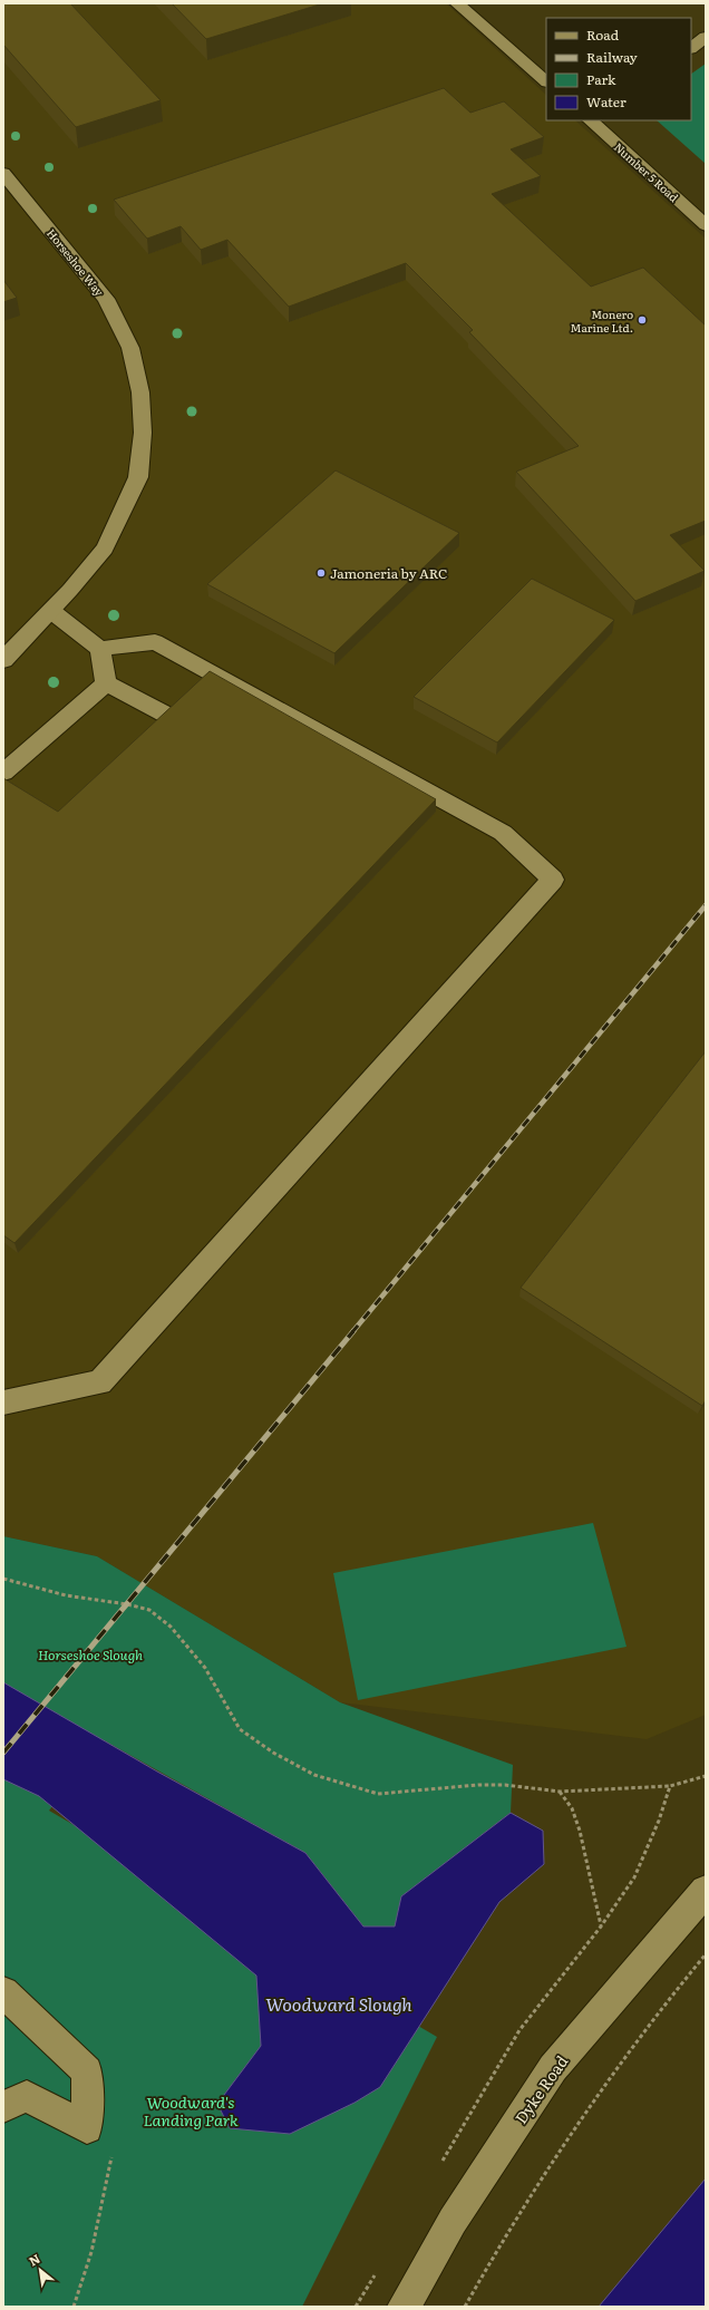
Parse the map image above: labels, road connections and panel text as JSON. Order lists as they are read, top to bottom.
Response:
{
  "streets": {
    "street": ["Number 5 Road", "Horseshoe Way", "Dyke Road"]
  },
  "water": ["Woodward Slough"],
  "parks": ["Horseshoe Slough", "Woodward's Landing Park"],
  "places": ["Monero Marine Ltd.", "Jamoneria by ARC"],
  "legend": [
    "Road",
    "Railway",
    "Park",
    "Water"
  ],
  "north": "top left"
}
